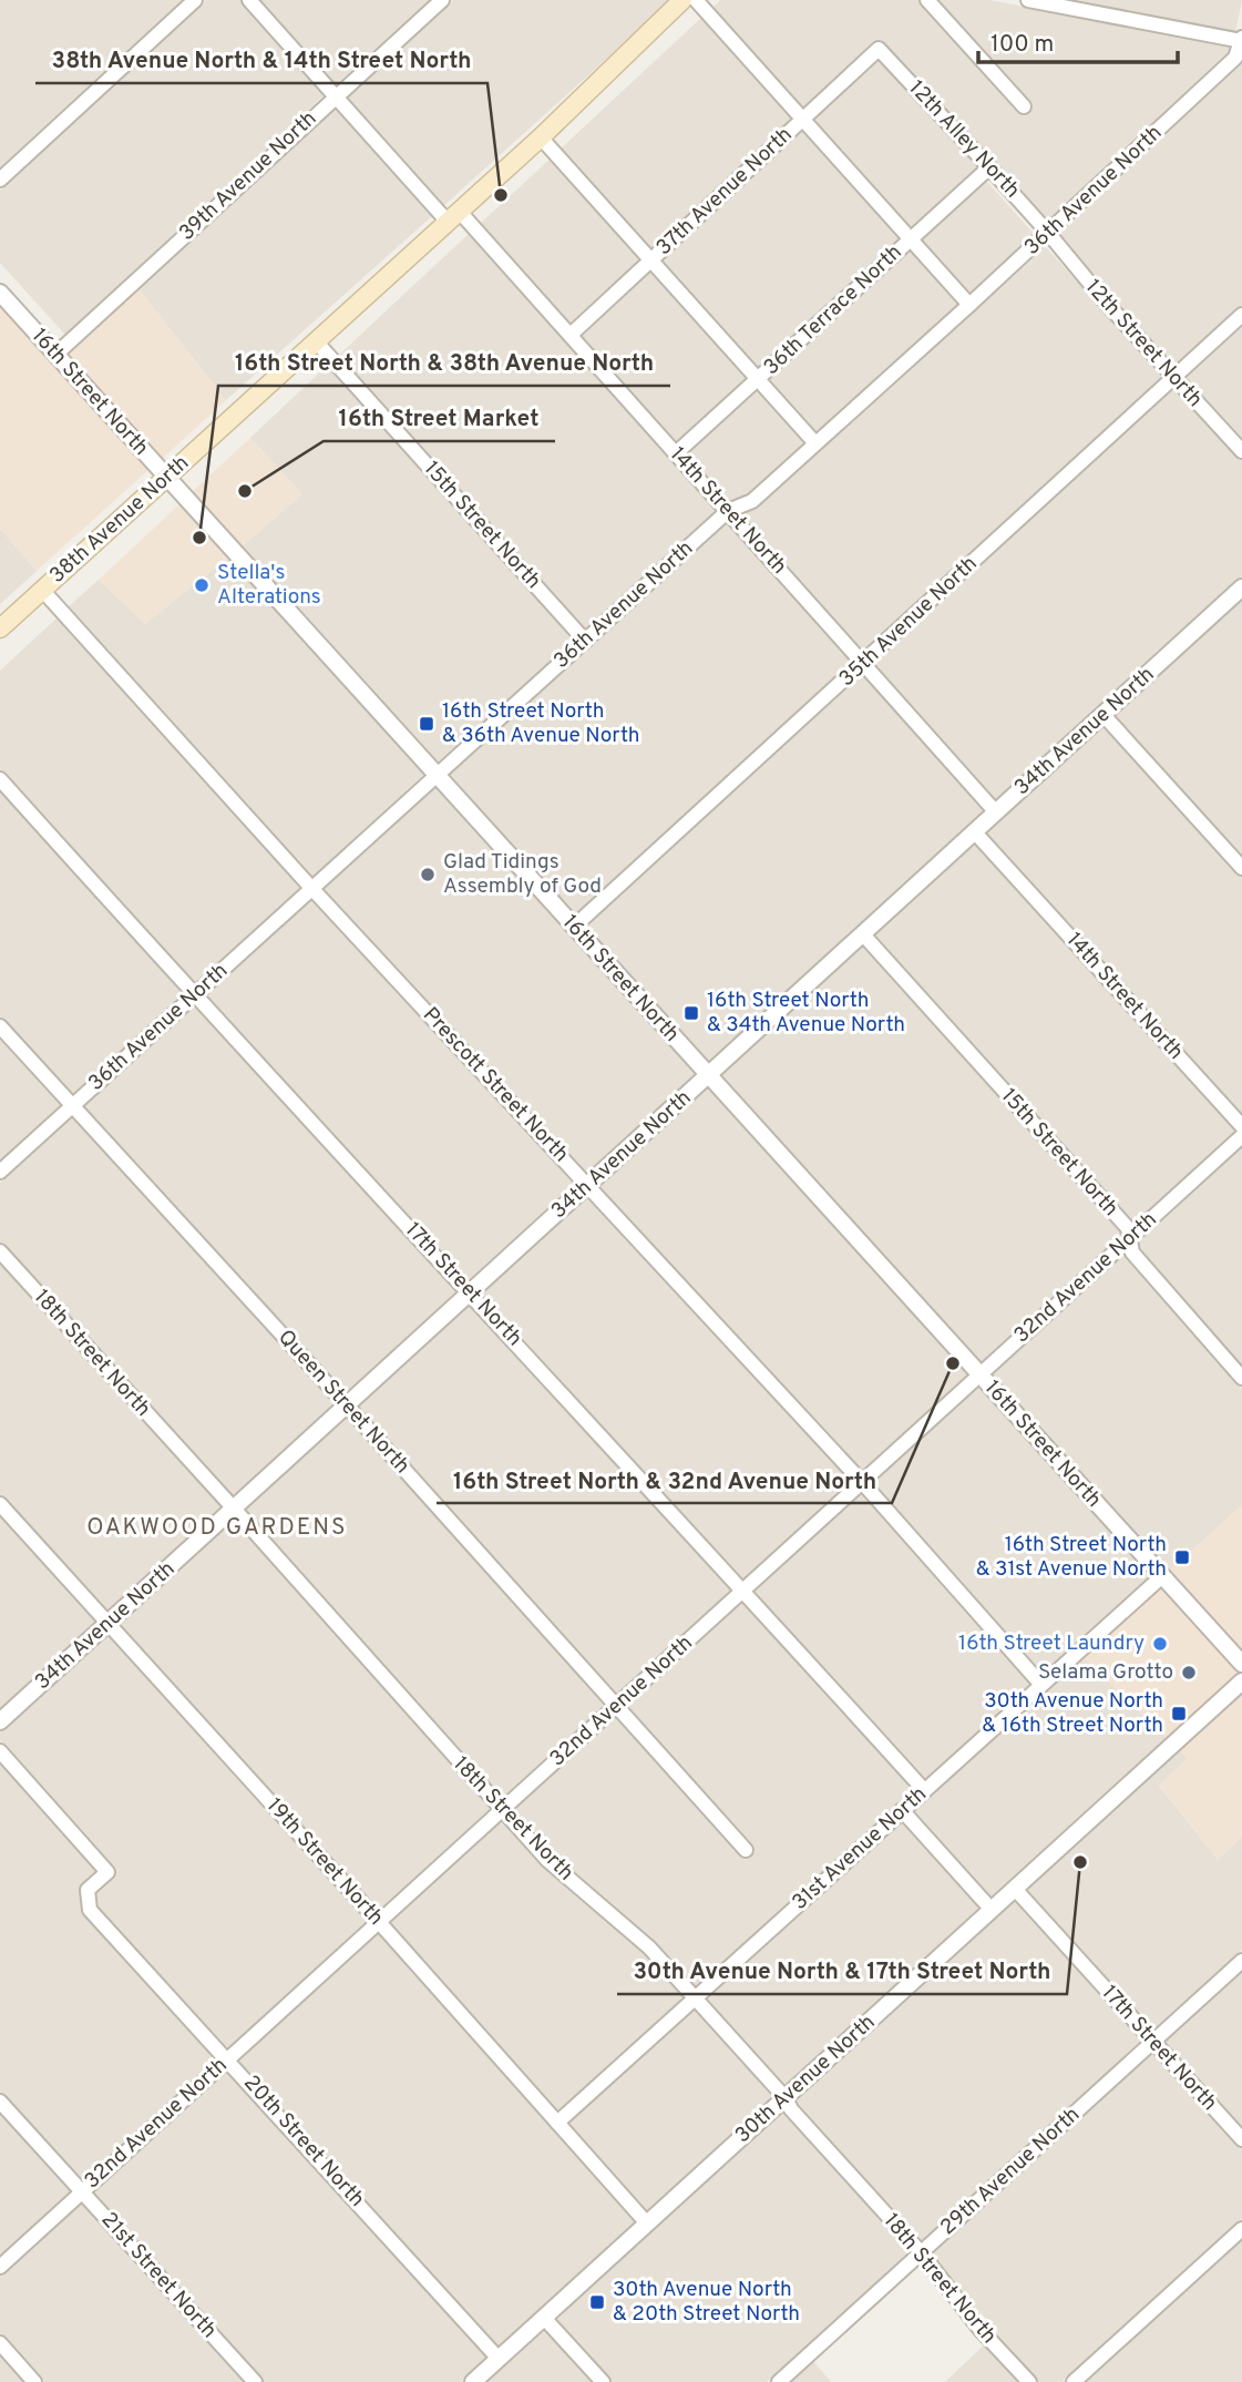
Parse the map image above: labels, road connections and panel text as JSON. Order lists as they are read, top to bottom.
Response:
{
  "streets": {
    "main road": ["38th Avenue North"],
    "street": [
      "12th Alley North",
      "39th Avenue North",
      "36th Avenue North",
      "37th Avenue North",
      "36th Terrace North",
      "12th Street North",
      "16th Street North",
      "14th Street North",
      "15th Street North",
      "35th Avenue North",
      "34th Avenue North",
      "Prescott Street North",
      "32nd Avenue North",
      "17th Street North",
      "18th Street North",
      "Queen Street North",
      "31st Avenue North",
      "19th Street North",
      "30th Avenue North",
      "20th Street North",
      "29th Avenue North",
      "21st Street North"
    ]
  },
  "crossings": [
    ["12th Alley North", "36th Avenue North"],
    ["12th Alley North", "37th Avenue North"],
    ["12th Alley North", "36th Terrace North"],
    ["12th Alley North", "12th Street North"],
    ["39th Avenue North", "16th Street North"],
    ["39th Avenue North", "14th Street North"],
    ["36th Avenue North", "12th Street North"],
    ["36th Avenue North", "16th Street North"],
    ["36th Avenue North", "14th Street North"],
    ["36th Avenue North", "15th Street North"],
    ["36th Avenue North", "Prescott Street North"],
    ["36th Avenue North", "17th Street North"],
    ["36th Avenue North", "Queen Street North"],
    ["37th Avenue North", "14th Street North"],
    ["36th Terrace North", "14th Street North"],
    ["12th Street North", "35th Avenue North"],
    ["16th Street North", "38th Avenue North"],
    ["16th Street North", "35th Avenue North"],
    ["16th Street North", "34th Avenue North"],
    ["16th Street North", "32nd Avenue North"],
    ["16th Street North", "31st Avenue North"],
    ["14th Street North", "38th Avenue North"],
    ["14th Street North", "35th Avenue North"],
    ["14th Street North", "34th Avenue North"],
    ["38th Avenue North", "15th Street North"],
    ["38th Avenue North", "Prescott Street North"],
    ["15th Street North", "34th Avenue North"],
    ["15th Street North", "32nd Avenue North"],
    ["34th Avenue North", "Prescott Street North"],
    ["34th Avenue North", "17th Street North"],
    ["34th Avenue North", "18th Street North"],
    ["34th Avenue North", "Queen Street North"],
    ["34th Avenue North", "19th Street North"],
    ["Prescott Street North", "32nd Avenue North"],
    ["Prescott Street North", "31st Avenue North"],
    ["32nd Avenue North", "17th Street North"],
    ["32nd Avenue North", "18th Street North"],
    ["32nd Avenue North", "Queen Street North"],
    ["32nd Avenue North", "19th Street North"],
    ["32nd Avenue North", "20th Street North"],
    ["32nd Avenue North", "21st Street North"],
    ["17th Street North", "31st Avenue North"],
    ["17th Street North", "30th Avenue North"],
    ["17th Street North", "29th Avenue North"],
    ["18th Street North", "31st Avenue North"],
    ["18th Street North", "30th Avenue North"],
    ["18th Street North", "29th Avenue North"],
    ["31st Avenue North", "19th Street North"],
    ["19th Street North", "30th Avenue North"],
    ["30th Avenue North", "20th Street North"]
  ],
  "districts": ["OAKWOOD GARDENS"],
  "places": {
    "other": [
      "38th Avenue North & 14th Street North",
      "16th Street Market",
      "16th Street North & 38th Avenue North",
      "Stella's Alterations",
      "Glad Tidings Assembly of God",
      "16th Street North & 32nd Avenue North",
      "16th Street Laundry",
      "Selama Grotto",
      "30th Avenue North & 17th Street North"
    ],
    "transit": [
      "16th Street North & 36th Avenue North",
      "16th Street North & 34th Avenue North",
      "16th Street North & 31st Avenue North",
      "30th Avenue North & 16th Street North",
      "30th Avenue North & 20th Street North"
    ]
  },
  "scale_bar": "100 m"
}
